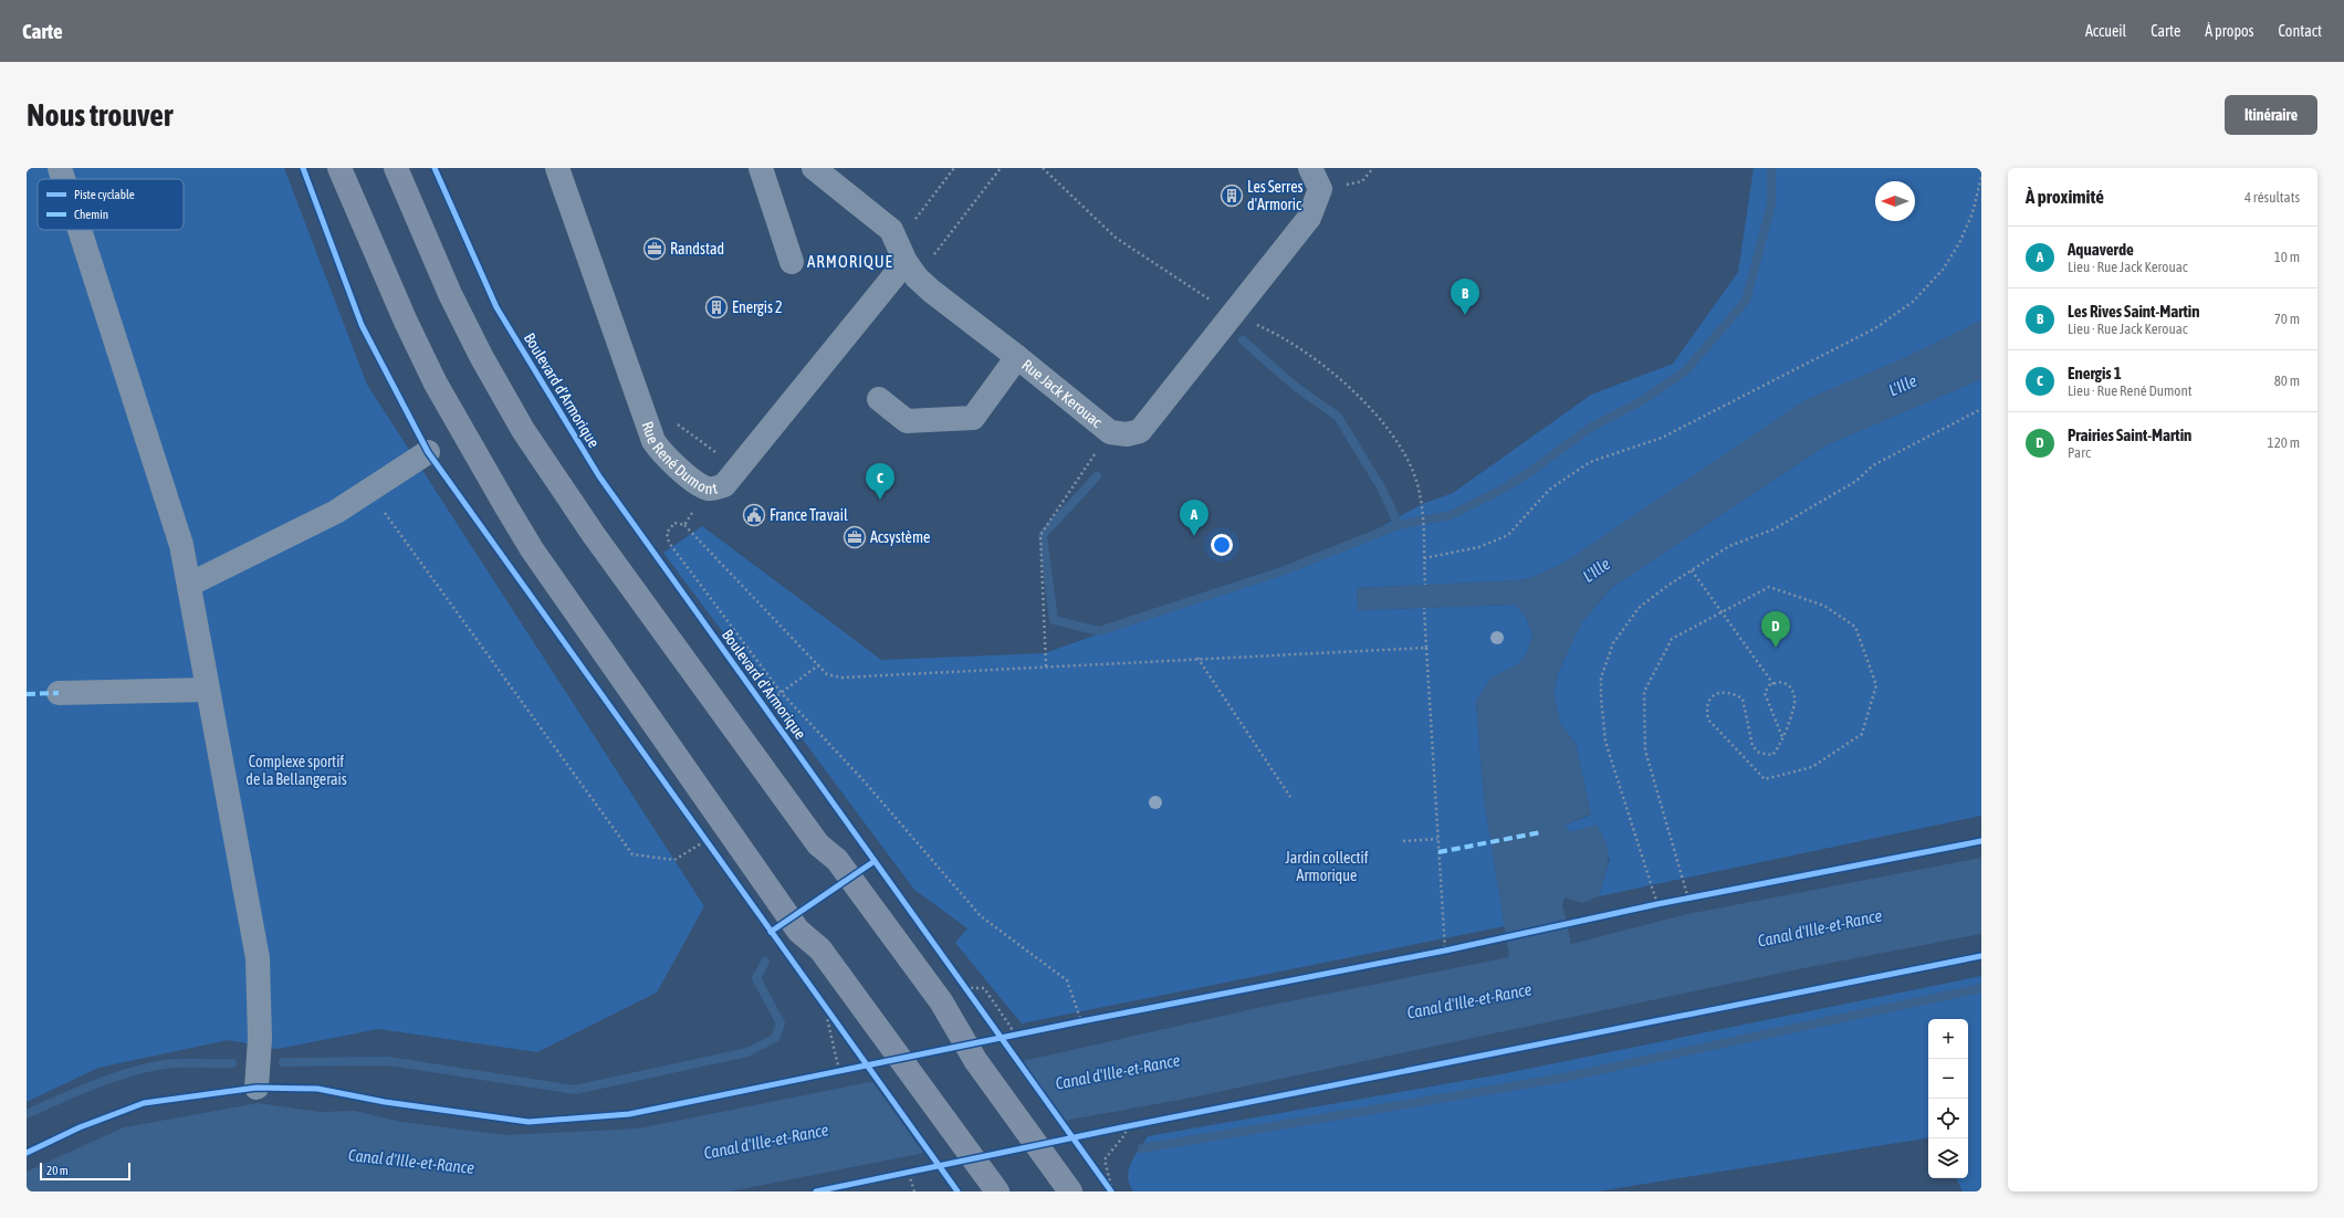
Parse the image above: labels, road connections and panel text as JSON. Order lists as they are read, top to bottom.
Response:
{
  "streets": {
    "street": ["Rue Jack Kerouac", "Rue René Dumont"],
    "cycle path": ["Boulevard d'Armorique"]
  },
  "crossings": [
    ["Rue Jack Kerouac", "Rue René Dumont"]
  ],
  "districts": ["ARMORIQUE"],
  "water": ["L'Ille", "Canal d'Ille-et-Rance"],
  "parks": ["Complexe sportif de la Bellangerais", "Jardin collectif Armorique"],
  "places": {
    "building": ["Les Serres d'Armoric", "Energis 2"],
    "office": ["Randstad", "Acsystème"],
    "public building": ["France Travail"]
  },
  "legend": ["Piste cyclable", "Chemin"],
  "scale_bar": "20 m",
  "north": "left",
  "page": {
    "header": "Carte",
    "nav": [
      "Accueil",
      "Carte",
      "À propos",
      "Contact"
    ],
    "buttons": "Itinéraire",
    "title": "Nous trouver",
    "heading": ["À proximité", "4 résultats"],
    "list": [
      {
        "mark": "A",
        "name": "Aquaverde",
        "note": "Lieu · Rue Jack Kerouac",
        "value": "10 m"
      },
      {
        "mark": "B",
        "name": "Les Rives Saint-Martin",
        "note": "Lieu · Rue Jack Kerouac",
        "value": "70 m"
      },
      {
        "mark": "C",
        "name": "Energis 1",
        "note": "Lieu · Rue René Dumont",
        "value": "80 m"
      },
      {
        "mark": "D",
        "name": "Prairies Saint-Martin",
        "note": "Parc",
        "value": "120 m"
      }
    ],
    "pins": [
      "B",
      "C",
      "A",
      "D"
    ],
    "map_buttons": ["+", "−"],
    "scale": "20 m"
  }
}
